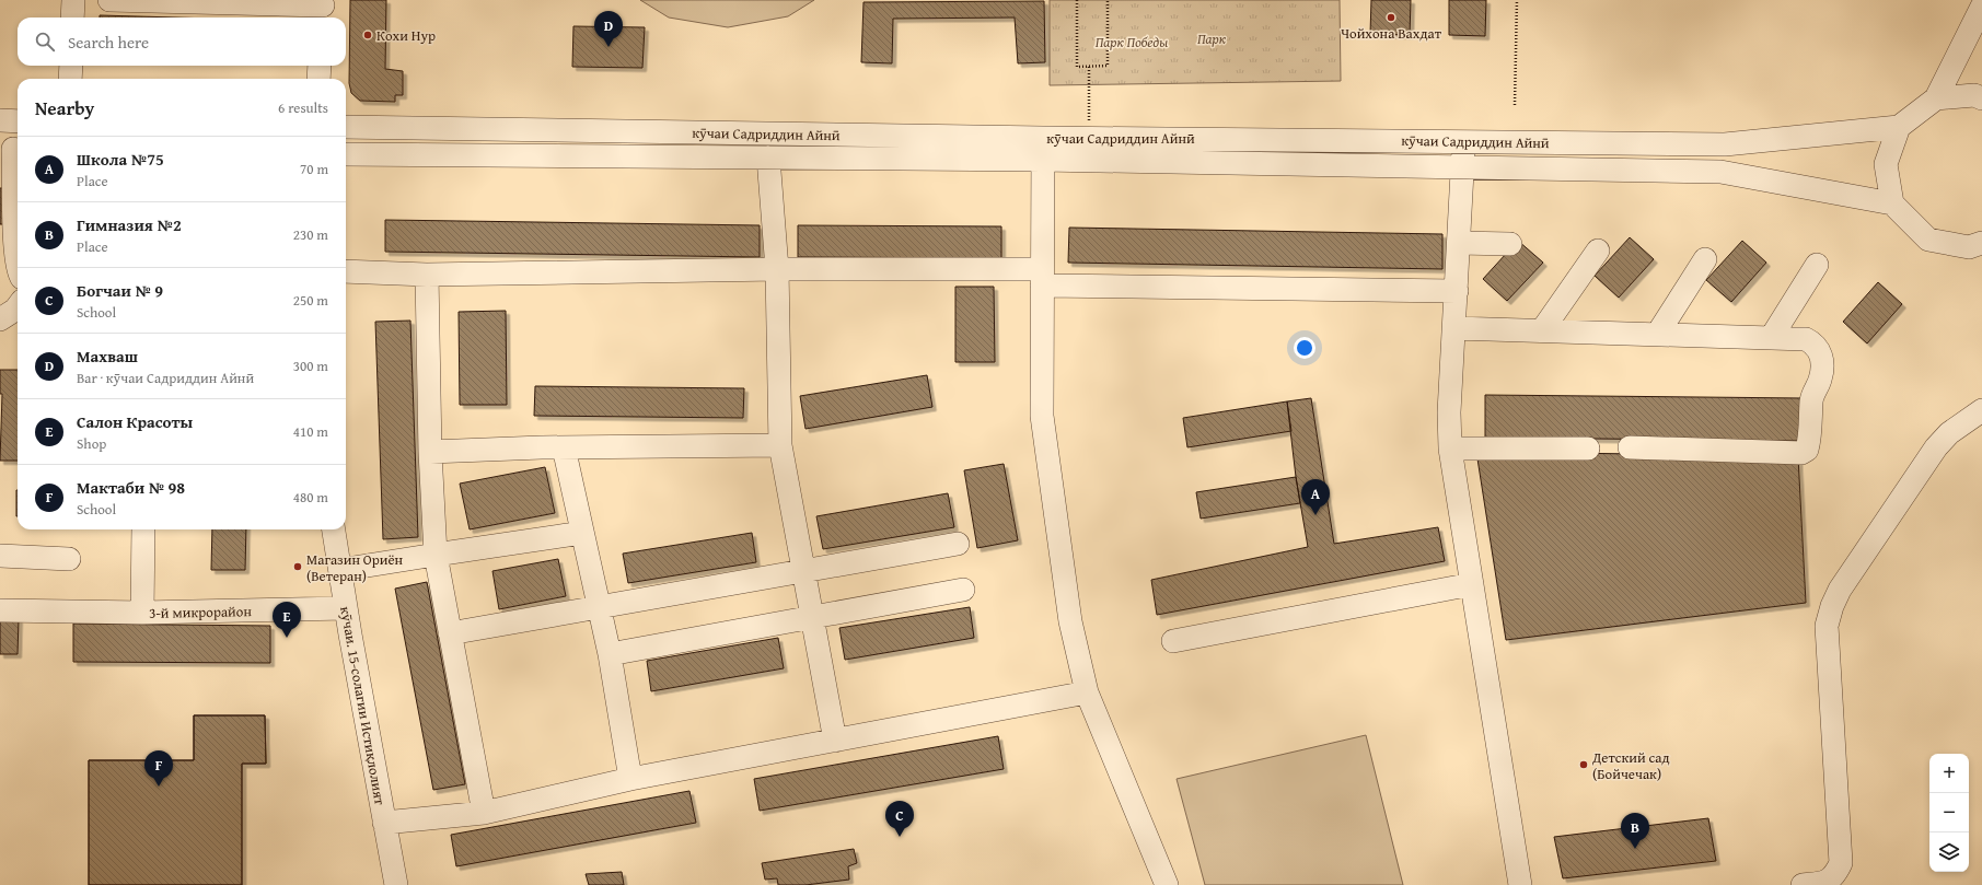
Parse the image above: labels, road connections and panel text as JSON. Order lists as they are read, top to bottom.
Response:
{
  "streets": {
    "street": ["кӯчаи Садриддин Айнӣ", "3-й микрорайон", "кӯчаи. 15-солагии Истиқлолият"]
  },
  "crossings": [
    ["3-й микрорайон", "кӯчаи. 15-солагии Истиқлолият"]
  ],
  "parks": ["Парк", "Парк Победы"],
  "places": [
    "Чойхона Вахдат",
    "Кохи Нур",
    "Магазин Ориён (Ветеран)",
    "Детский сад (Бойчечак)"
  ],
  "page": {
    "pins": [
      "D",
      "A",
      "E",
      "F",
      "C",
      "B"
    ],
    "search": "Search here",
    "heading": ["Nearby", "6 results"],
    "list": [
      {
        "mark": "A",
        "name": "Школа №75",
        "note": "Place",
        "value": "70 m"
      },
      {
        "mark": "B",
        "name": "Гимназия №2",
        "note": "Place",
        "value": "230 m"
      },
      {
        "mark": "C",
        "name": "Богчаи № 9",
        "note": "School",
        "value": "250 m"
      },
      {
        "mark": "D",
        "name": "Махваш",
        "note": "Bar · кӯчаи Садриддин Айнӣ",
        "value": "300 m"
      },
      {
        "mark": "E",
        "name": "Салон Красоты",
        "note": "Shop",
        "value": "410 m"
      },
      {
        "mark": "F",
        "name": "Мактаби № 98",
        "note": "School",
        "value": "480 m"
      }
    ],
    "map_buttons": ["+", "−"]
  }
}
